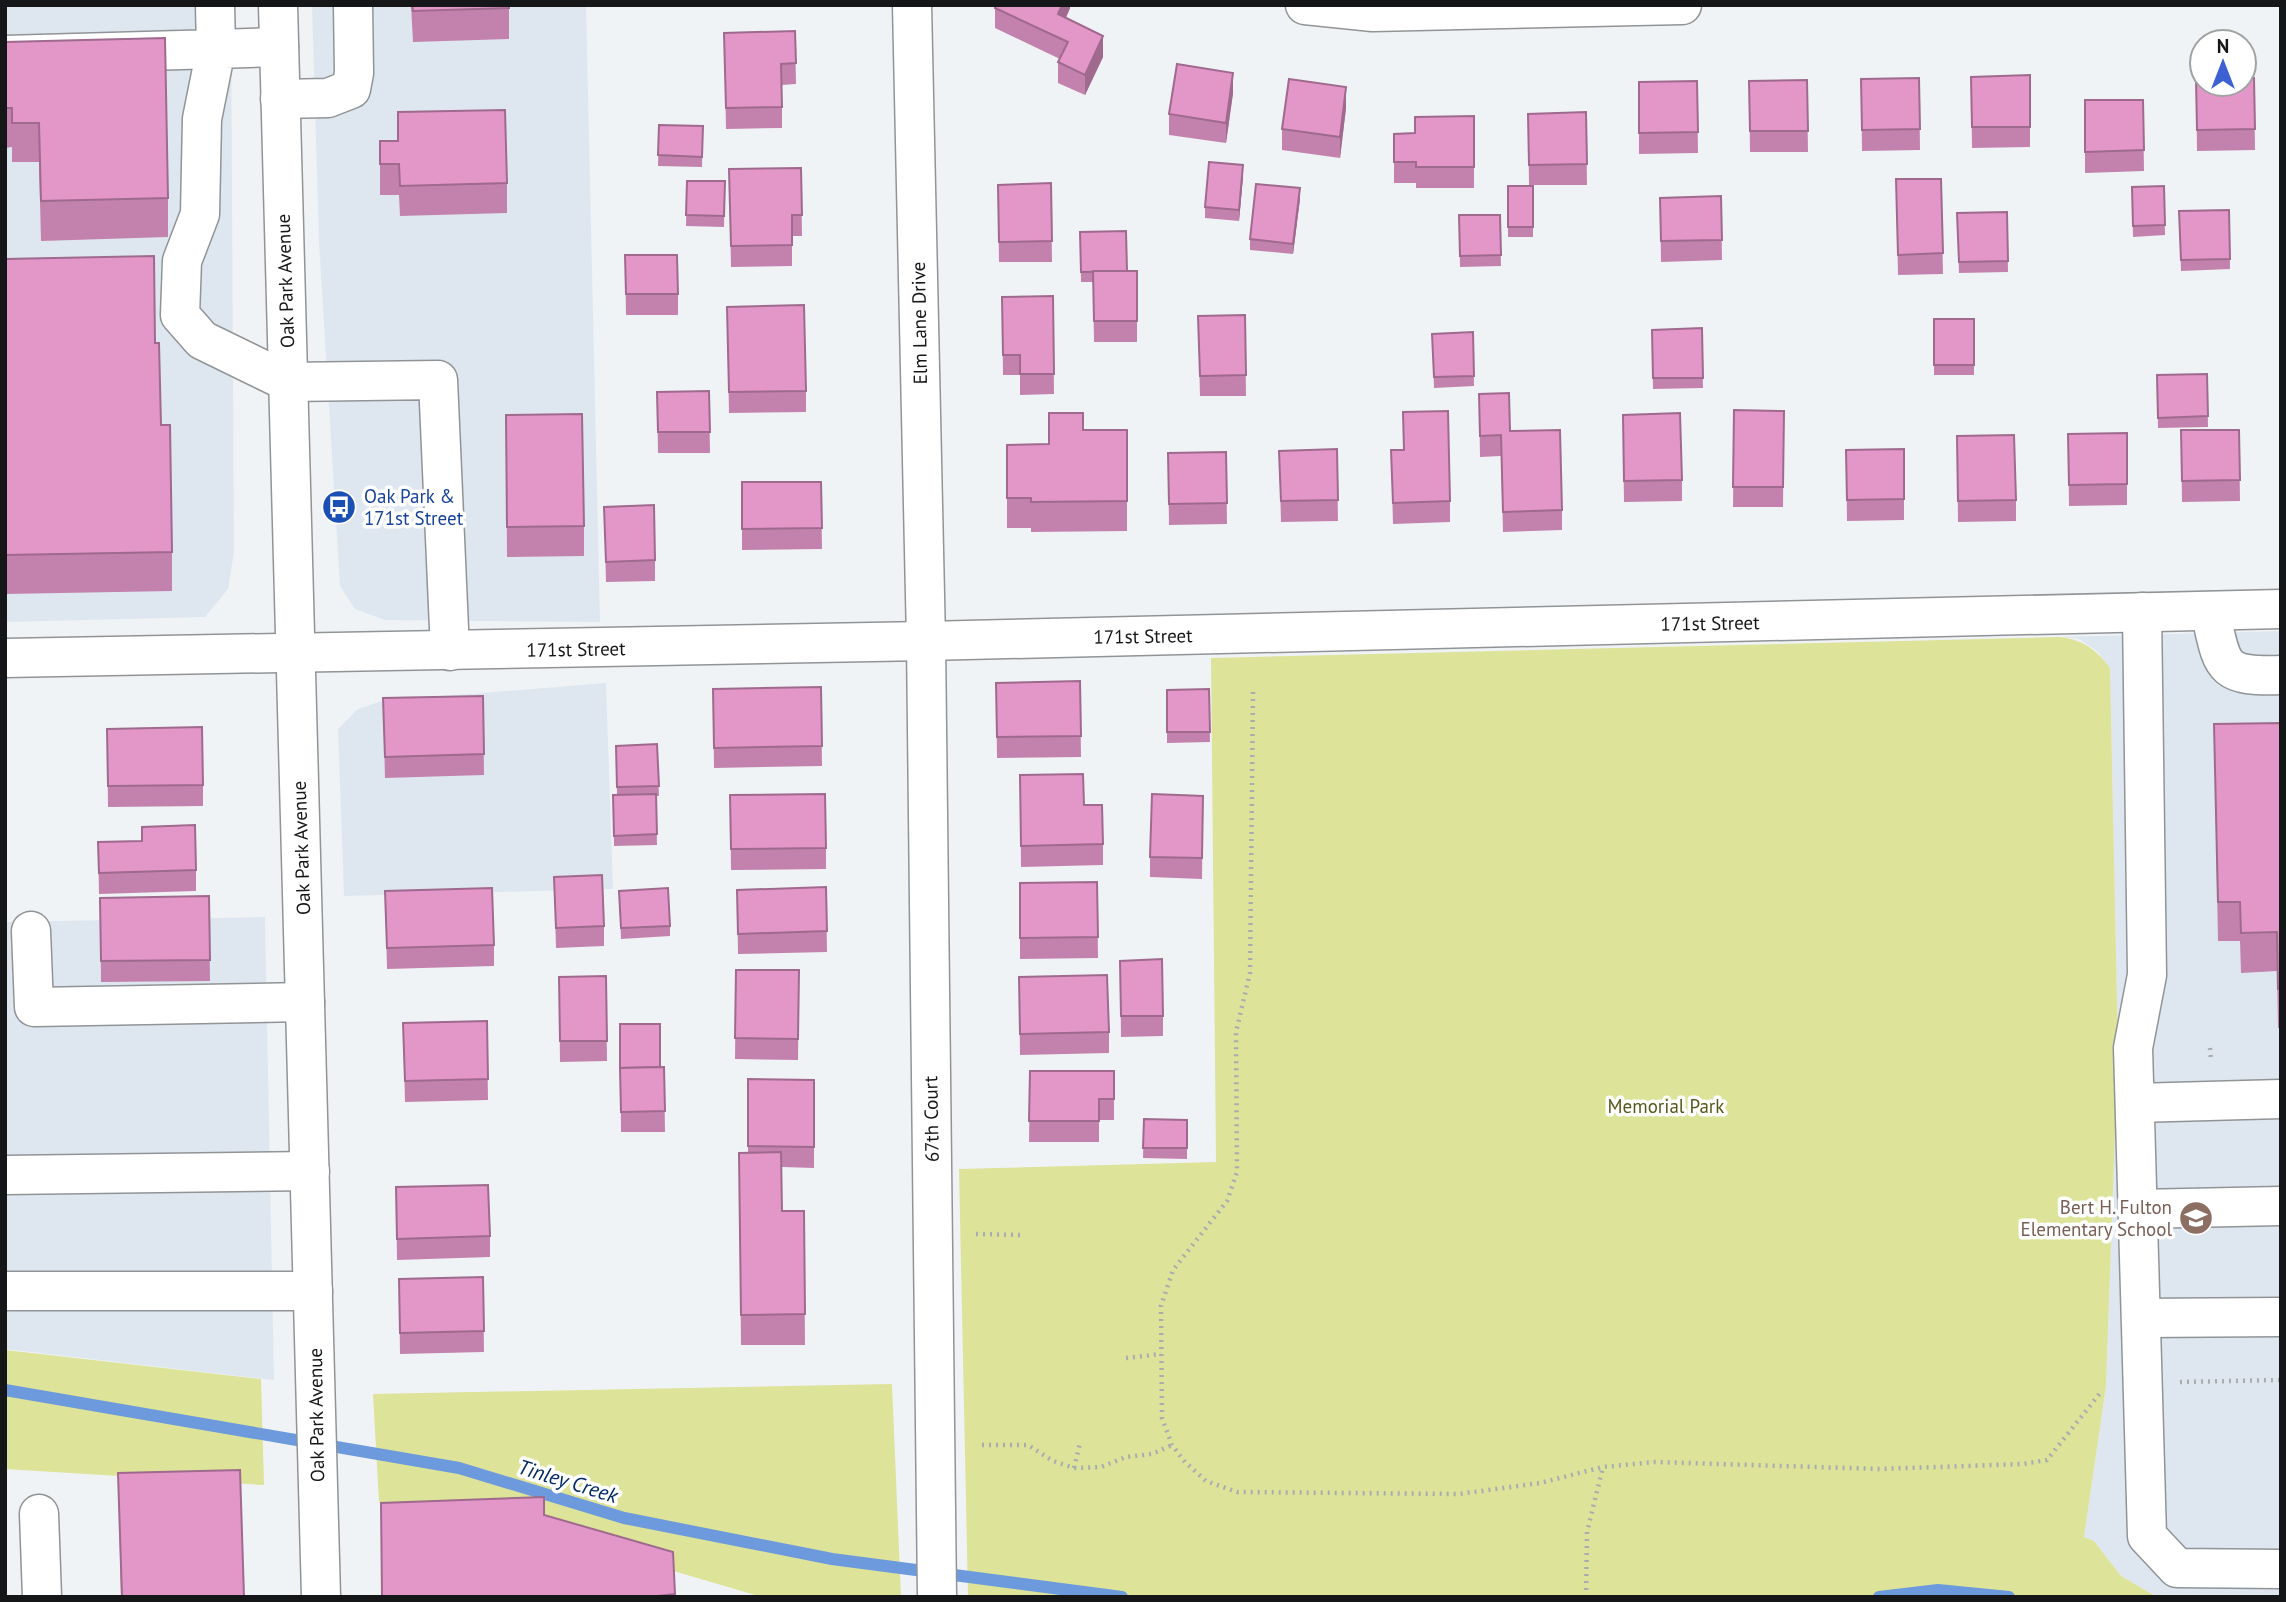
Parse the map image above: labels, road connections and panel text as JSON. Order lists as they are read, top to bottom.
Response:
{
  "streets": {
    "street": [
      "Oak Park Avenue",
      "Elm Lane Drive",
      "171st Street",
      "67th Court"
    ]
  },
  "crossings": [
    ["Oak Park Avenue", "171st Street"],
    ["Elm Lane Drive", "171st Street"],
    ["Elm Lane Drive", "67th Court"],
    ["171st Street", "67th Court"]
  ],
  "water": ["Tinley Creek"],
  "parks": ["Memorial Park"],
  "places": {
    "bus stop": ["Oak Park & 171st Street"],
    "school or university": ["Bert H. Fulton Elementary School"]
  },
  "north": "top"
}
